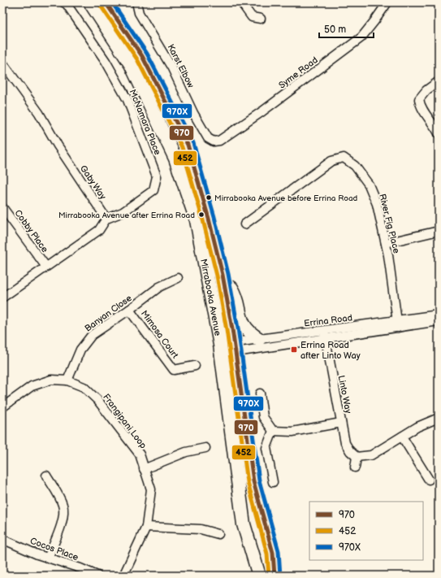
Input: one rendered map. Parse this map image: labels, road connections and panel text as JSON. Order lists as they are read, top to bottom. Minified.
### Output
{"streets":{"main road":["Mirrabooka Avenue"],"street":["Karst Elbow","Syme Road","McNamara Place","Gaby Way","River Fig Place","Cobby Place","Banyan Close","Errina Road","Mimosa Court","Linto Way","Frangipani Loop","Cocos Place"]},"crossings":[["Karst Elbow","Syme Road"],["McNamara Place","Gaby Way"],["River Fig Place","Errina Road"],["Mirrabooka Avenue","Errina Road"],["Banyan Close","Mimosa Court"],["Banyan Close","Frangipani Loop"],["Errina Road","Linto Way"]],"places":{"other":["Mirrabooka Avenue before Errina Road","Mirrabooka Avenue after Errina Road"],"transit":["Errina Road after Linto Way"]},"lines":["transit line 970","transit line 970X","transit line 452"],"legend":["970","452","970X"],"scale_bar":"50 m"}
